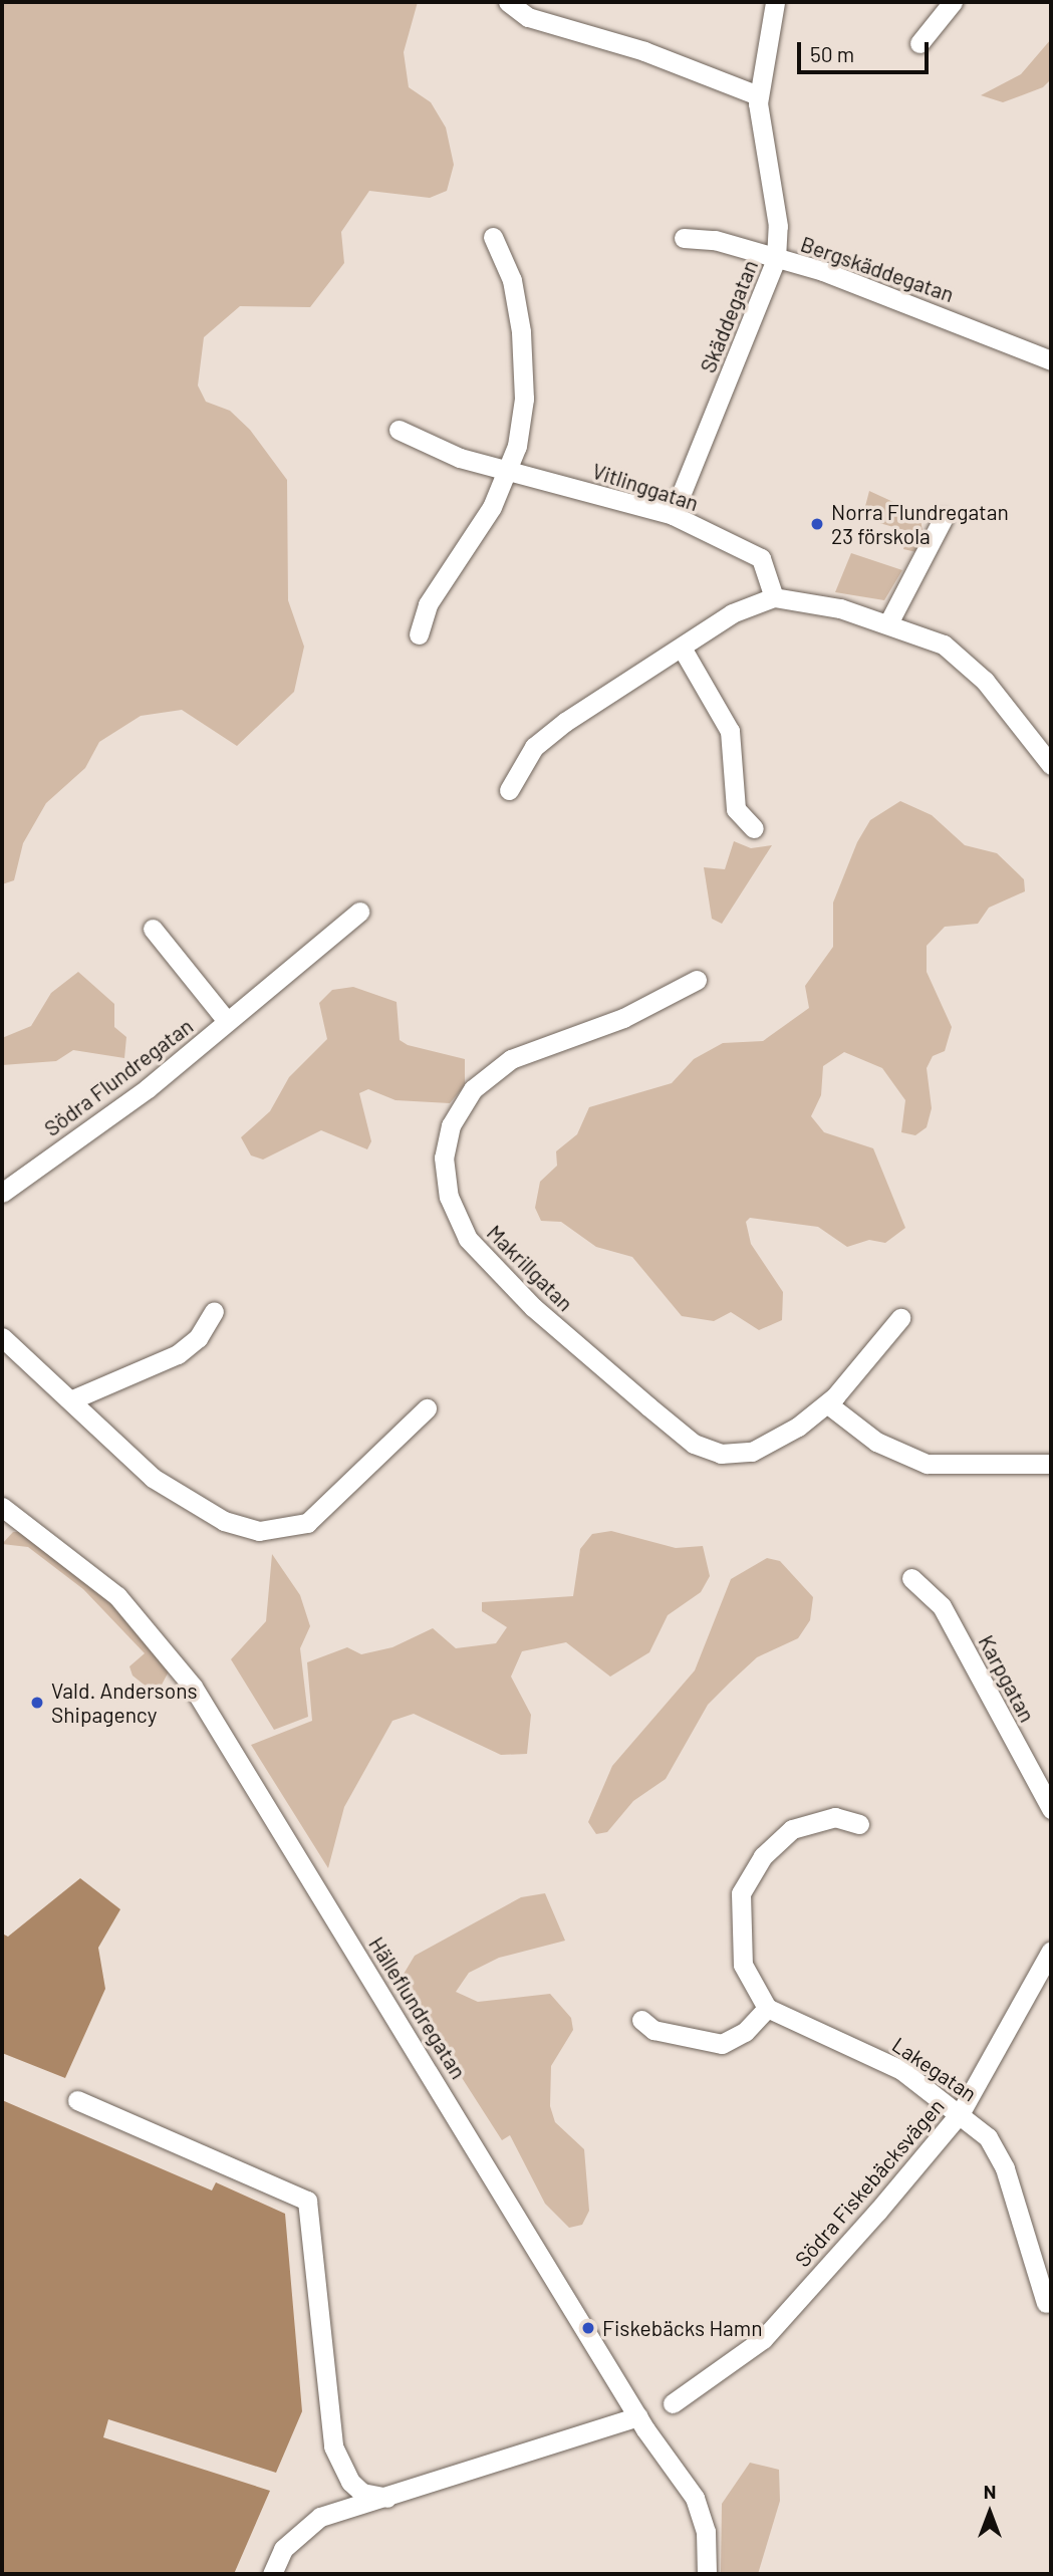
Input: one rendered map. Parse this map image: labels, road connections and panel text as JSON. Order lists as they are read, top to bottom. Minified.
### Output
{"streets":{"street":["Bergskäddegatan","Skäddegatan","Vitlinggatan","Södra Flundregatan","Makrillgatan","Karpgatan","Hälleflundregatan","Lakegatan","Södra Fiskebäcksvägen"]},"crossings":[["Bergskäddegatan","Skäddegatan"],["Skäddegatan","Vitlinggatan"],["Lakegatan","Södra Fiskebäcksvägen"]],"places":["Norra Flundregatan 23 förskola","Vald. Andersons Shipagency","Fiskebäcks Hamn"],"scale_bar":"50 m","north":"top"}
